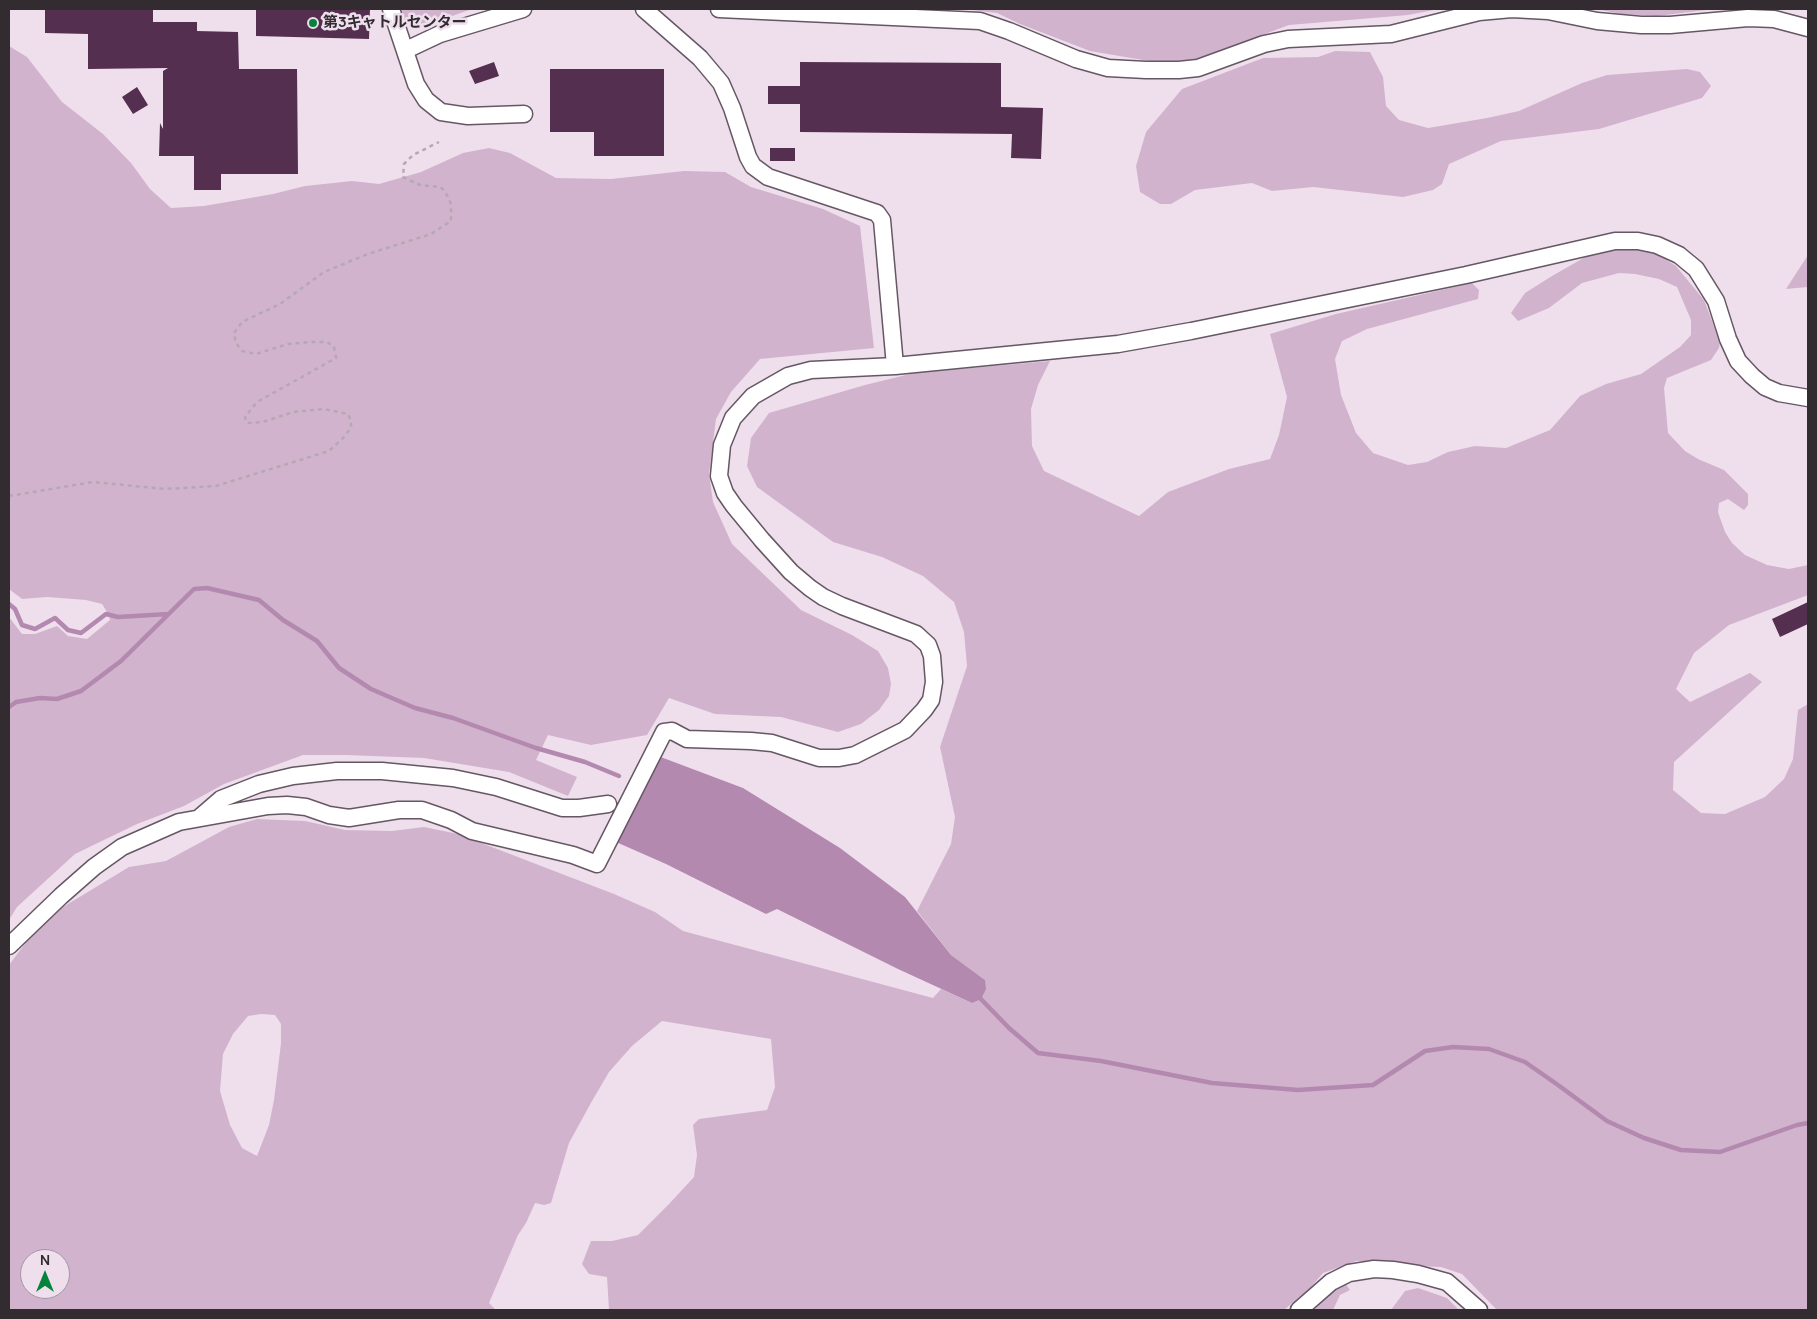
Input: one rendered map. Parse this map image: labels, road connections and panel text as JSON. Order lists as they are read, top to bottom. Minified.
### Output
{"places":["第3キャトルセンター"],"north":"top"}
